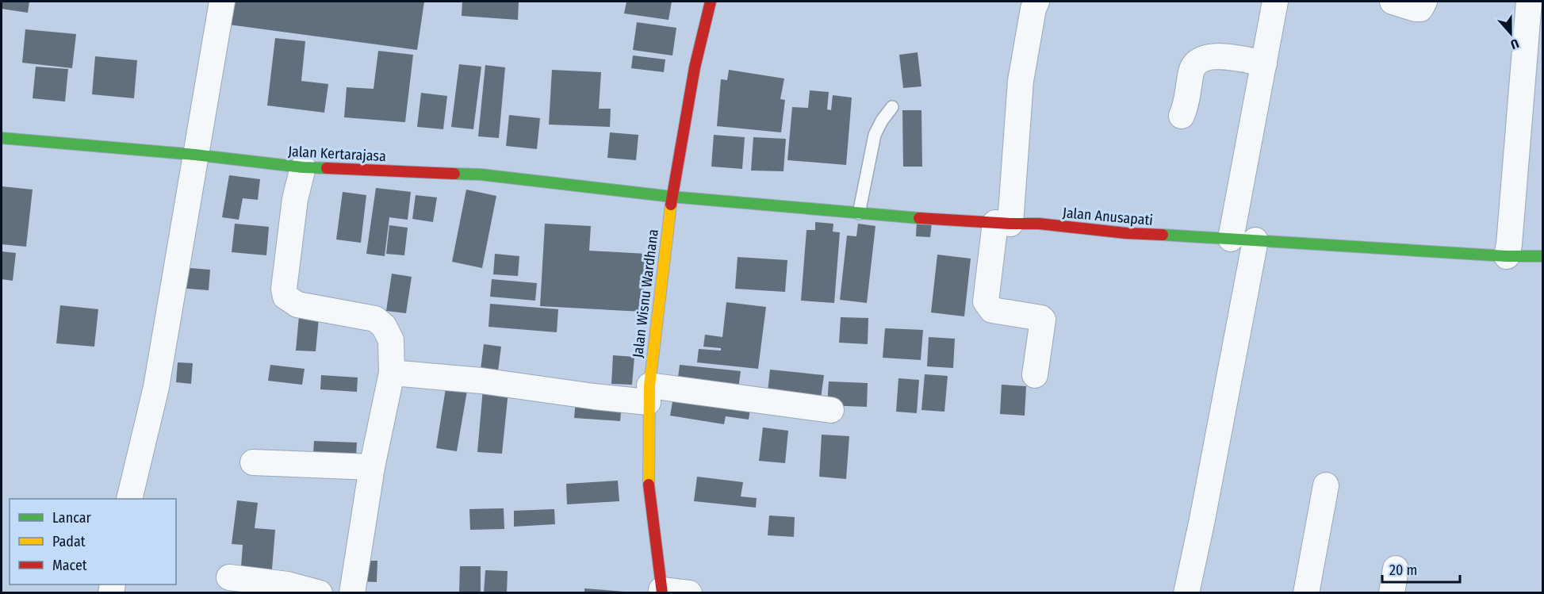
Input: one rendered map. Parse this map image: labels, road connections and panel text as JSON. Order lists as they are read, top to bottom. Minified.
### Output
{"streets":{"street":["Jalan Kertarajasa","Jalan Anusapati","Jalan Wisnu Wardhana"]},"crossings":[["Jalan Kertarajasa","Jalan Anusapati"],["Jalan Kertarajasa","Jalan Wisnu Wardhana"],["Jalan Anusapati","Jalan Wisnu Wardhana"]],"legend":["Lancar","Padat","Macet"],"scale_bar":"20 m","north":"bottom"}
